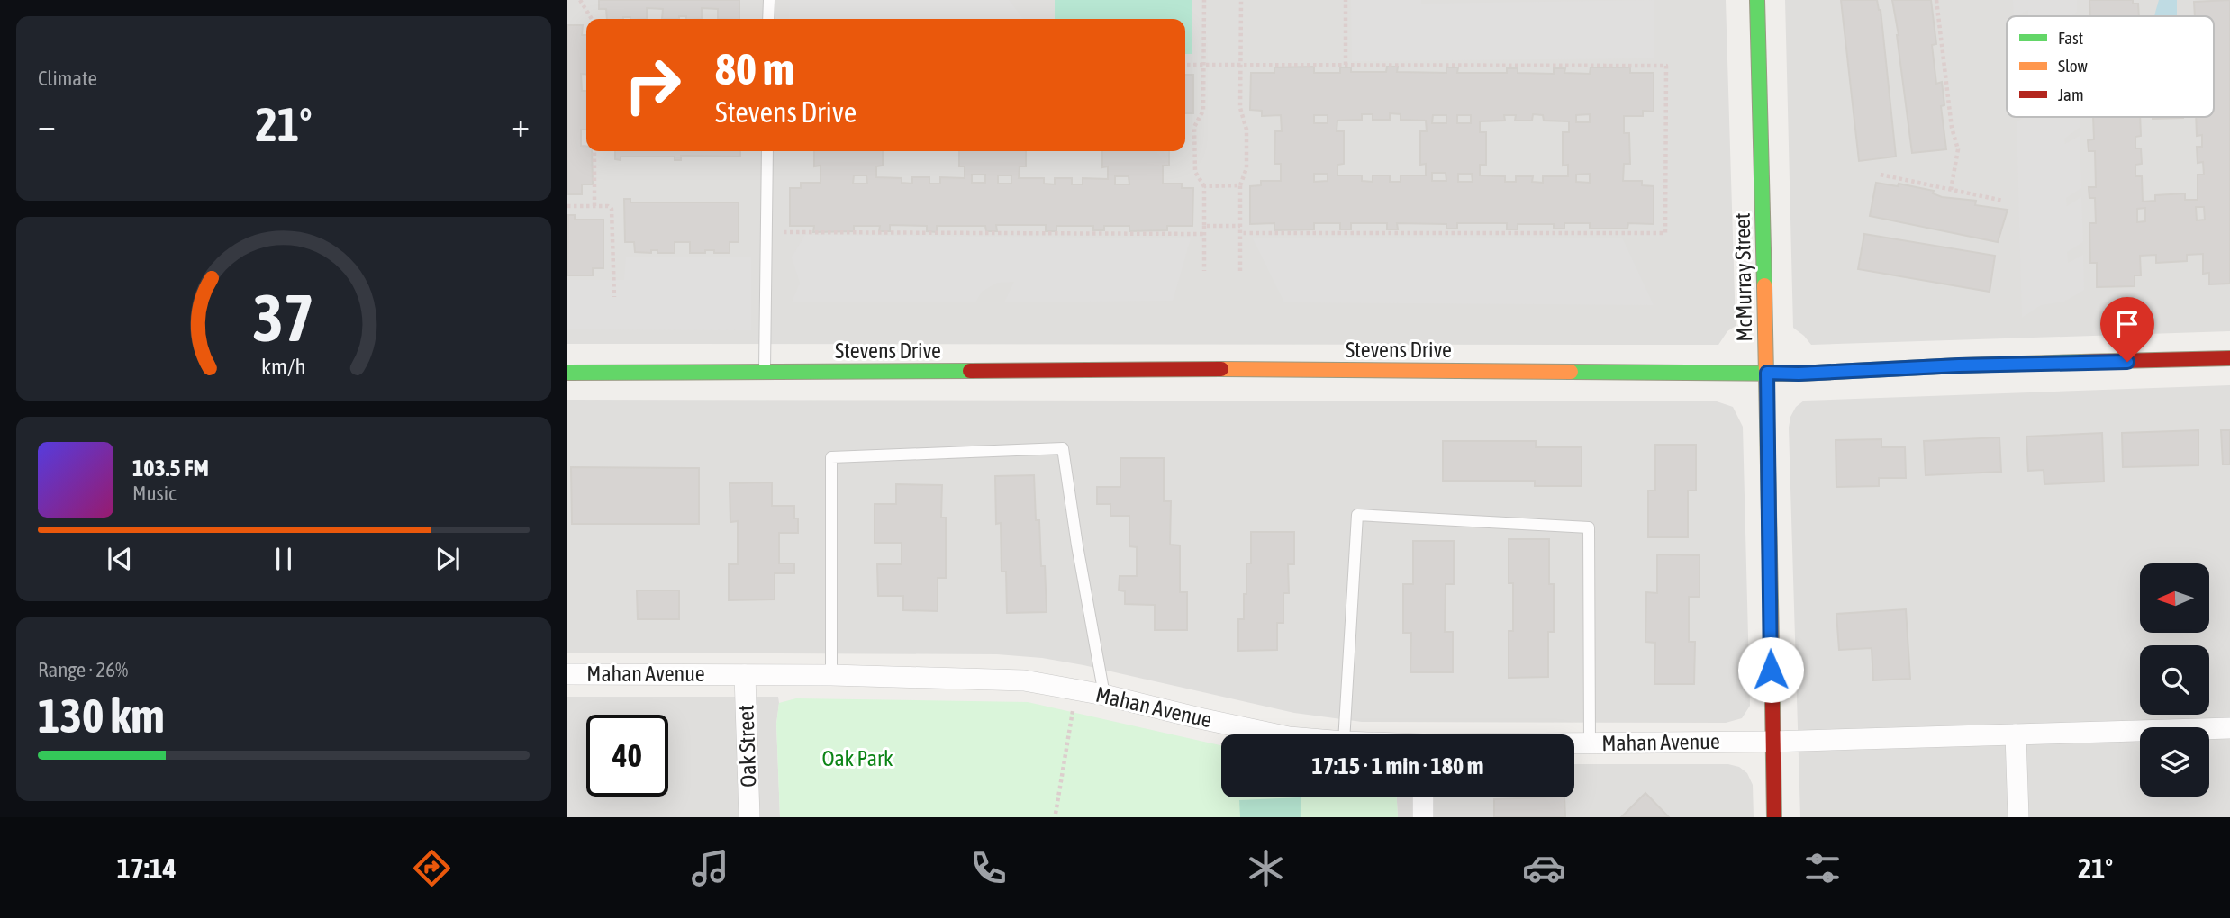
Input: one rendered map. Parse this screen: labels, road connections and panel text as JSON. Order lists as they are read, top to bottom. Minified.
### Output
{"streets":{"street":["McMurray Street","Stevens Drive","Mahan Avenue","Oak Street"]},"crossings":[["McMurray Street","Stevens Drive"],["McMurray Street","Mahan Avenue"],["Mahan Avenue","Oak Street"]],"parks":["Oak Park"],"legend":["Fast","Slow","Jam"],"north":"left","page":{"tile":["Climate",["Range · 26%","130 km"]],"turn":["80 m","Stevens Drive"],"heat":["−","21°","+"],"song":["103.5 FM","Music"],"limit":"40","trip":"17:15 · 1 min · 180 m","tabs":["17:14","21°"],"gauge":["37","km/h"]}}
